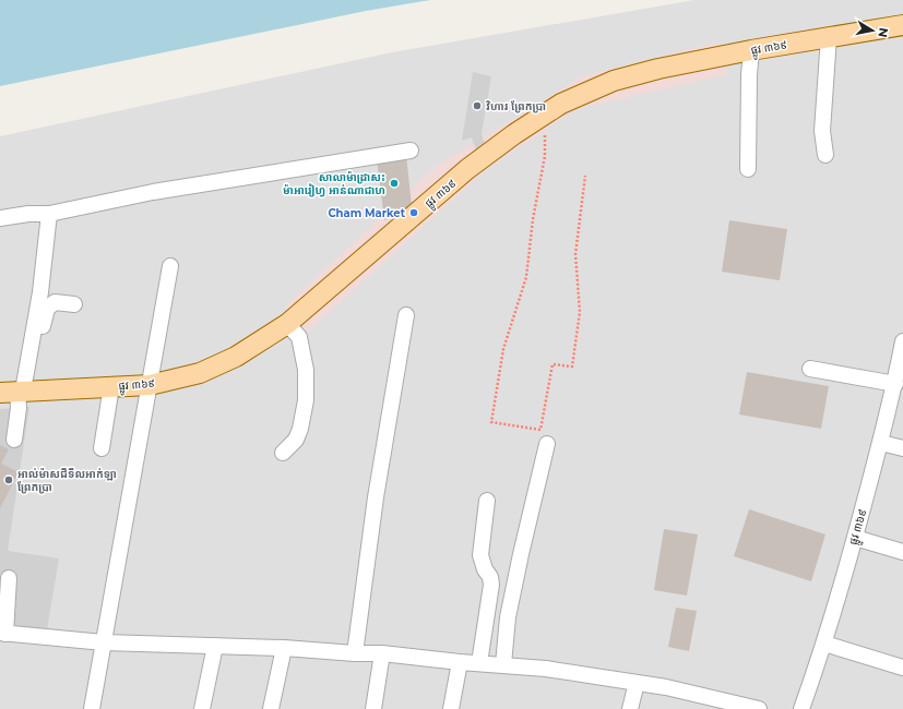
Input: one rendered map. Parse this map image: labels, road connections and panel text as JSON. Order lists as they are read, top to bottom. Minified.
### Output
{"streets":{"main road":["ផ្លូវ ៣៦៩"]},"places":["វិហារ ព្រែកប្រា","សាលាម៉ាដ្រាសះ ម៉ាអារៀហ្វ អាន់ណាជាហ","Cham Market","អាល់ម៉ាសជីទីលអាក់ឡា ព្រែកប្រា"],"north":"right"}
